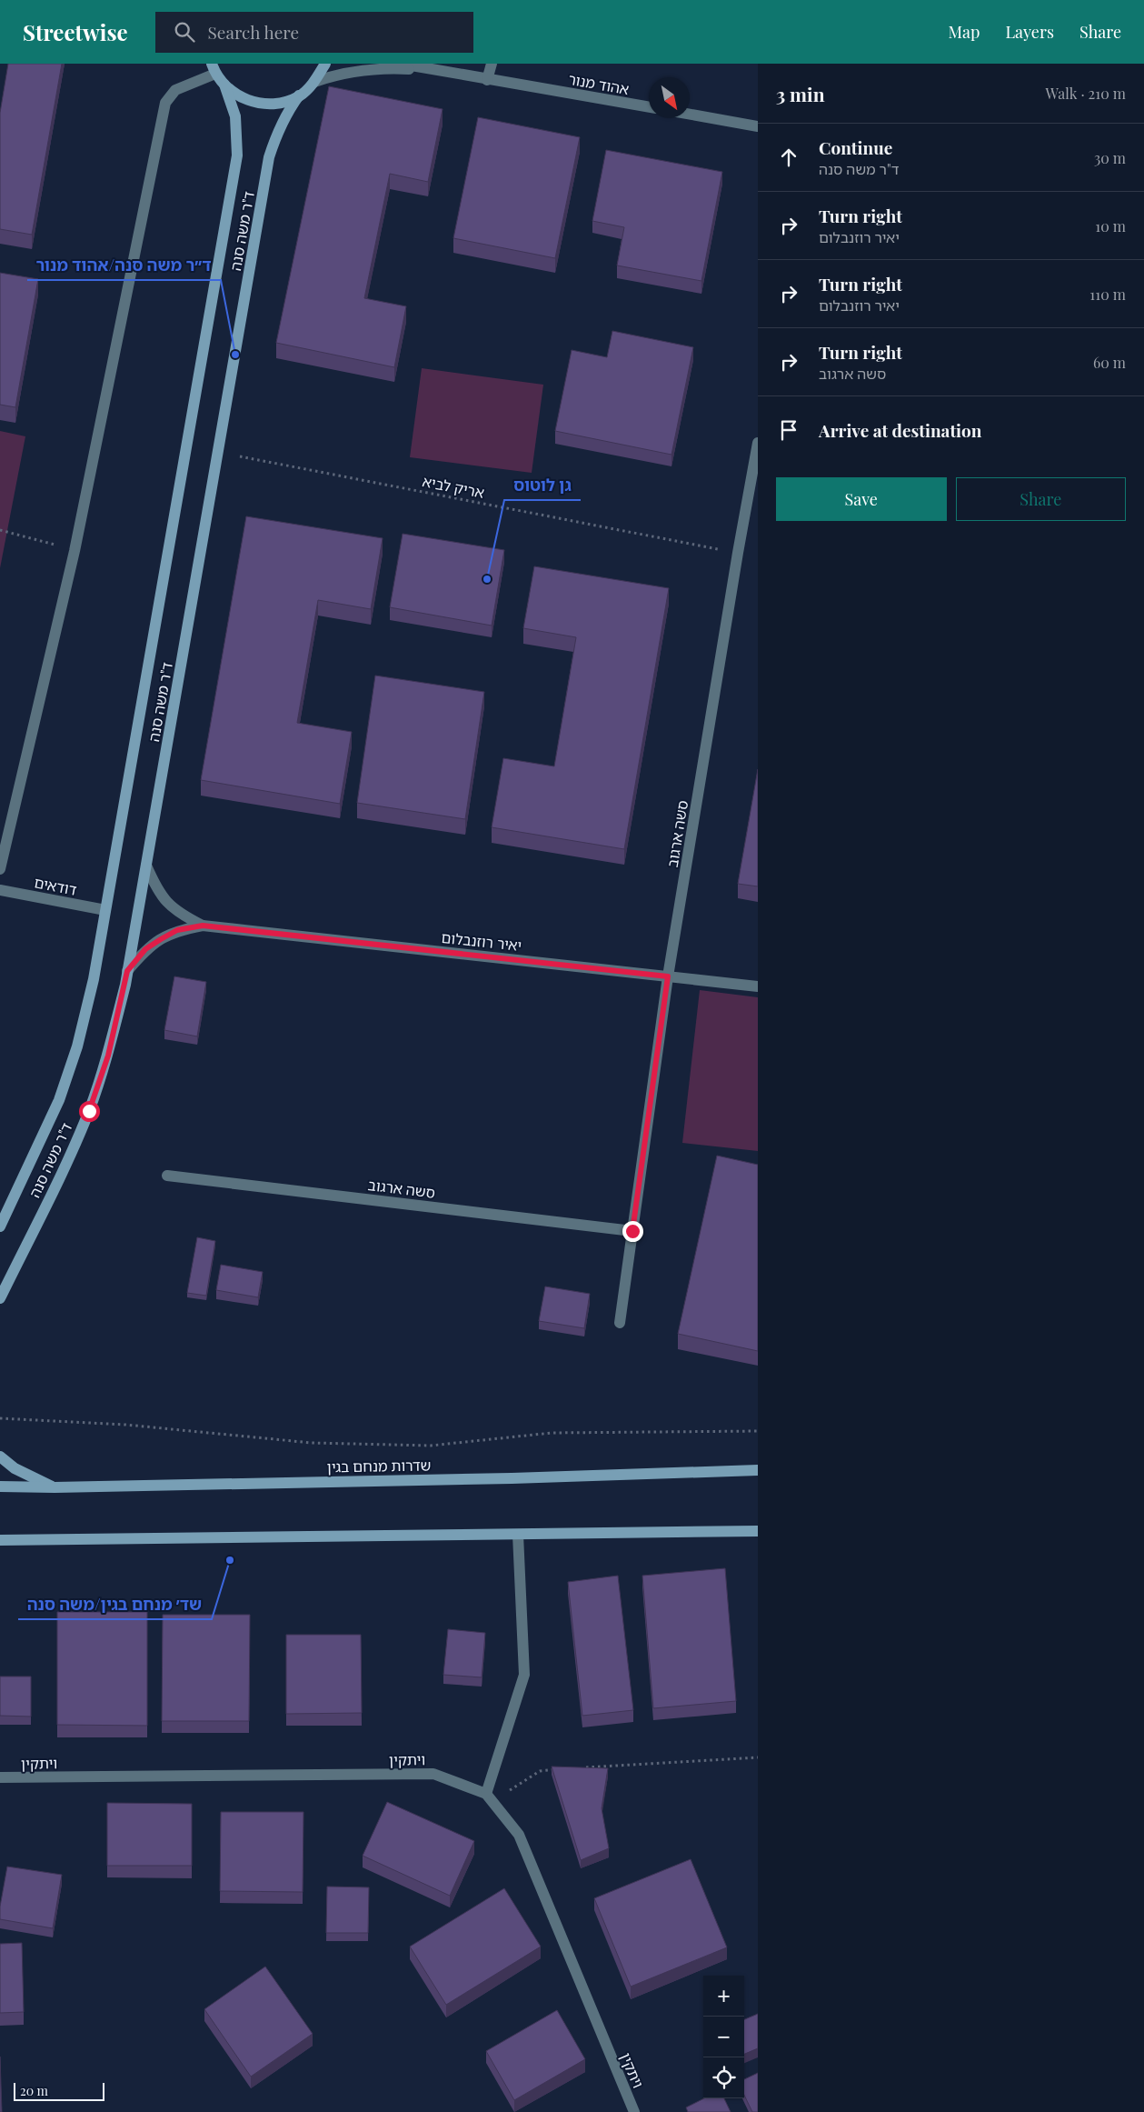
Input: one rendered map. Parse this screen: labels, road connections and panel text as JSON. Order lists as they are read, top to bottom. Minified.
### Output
{"streets":{"street":["אהוד מנור","ד\"ר משה סנה","סשה ארגוב","דודאים","יאיר רוזנבלום","שדרות מנחם בגין","ויתקין"],"path":["אריק לביא"]},"crossings":[["ד\"ר משה סנה","אריק לביא"],["ד\"ר משה סנה","דודאים"],["ד\"ר משה סנה","יאיר רוזנבלום"],["אריק לביא","סשה ארגוב"],["סשה ארגוב","יאיר רוזנבלום"]],"places":["ד״ר משה סנה/אהוד מנור","גן לוטוס","שד׳ מנחם בגין/משה סנה"],"scale_bar":"20 m","north":"bottom right","page":{"header":"Streetwise","search":"Search here","nav":["Map","Layers","Share"],"heading":["3 min","Walk · 210 m"],"list":[["Continue","ד\"ר משה סנה","30 m"],["Turn right","יאיר רוזנבלום","10 m"],["Turn right","יאיר רוזנבלום","110 m"],["Turn right","סשה ארגוב","60 m"],"Arrive at destination"],"buttons":["Save","Share"],"map_buttons":["+","−"],"scale":"20 m"}}
